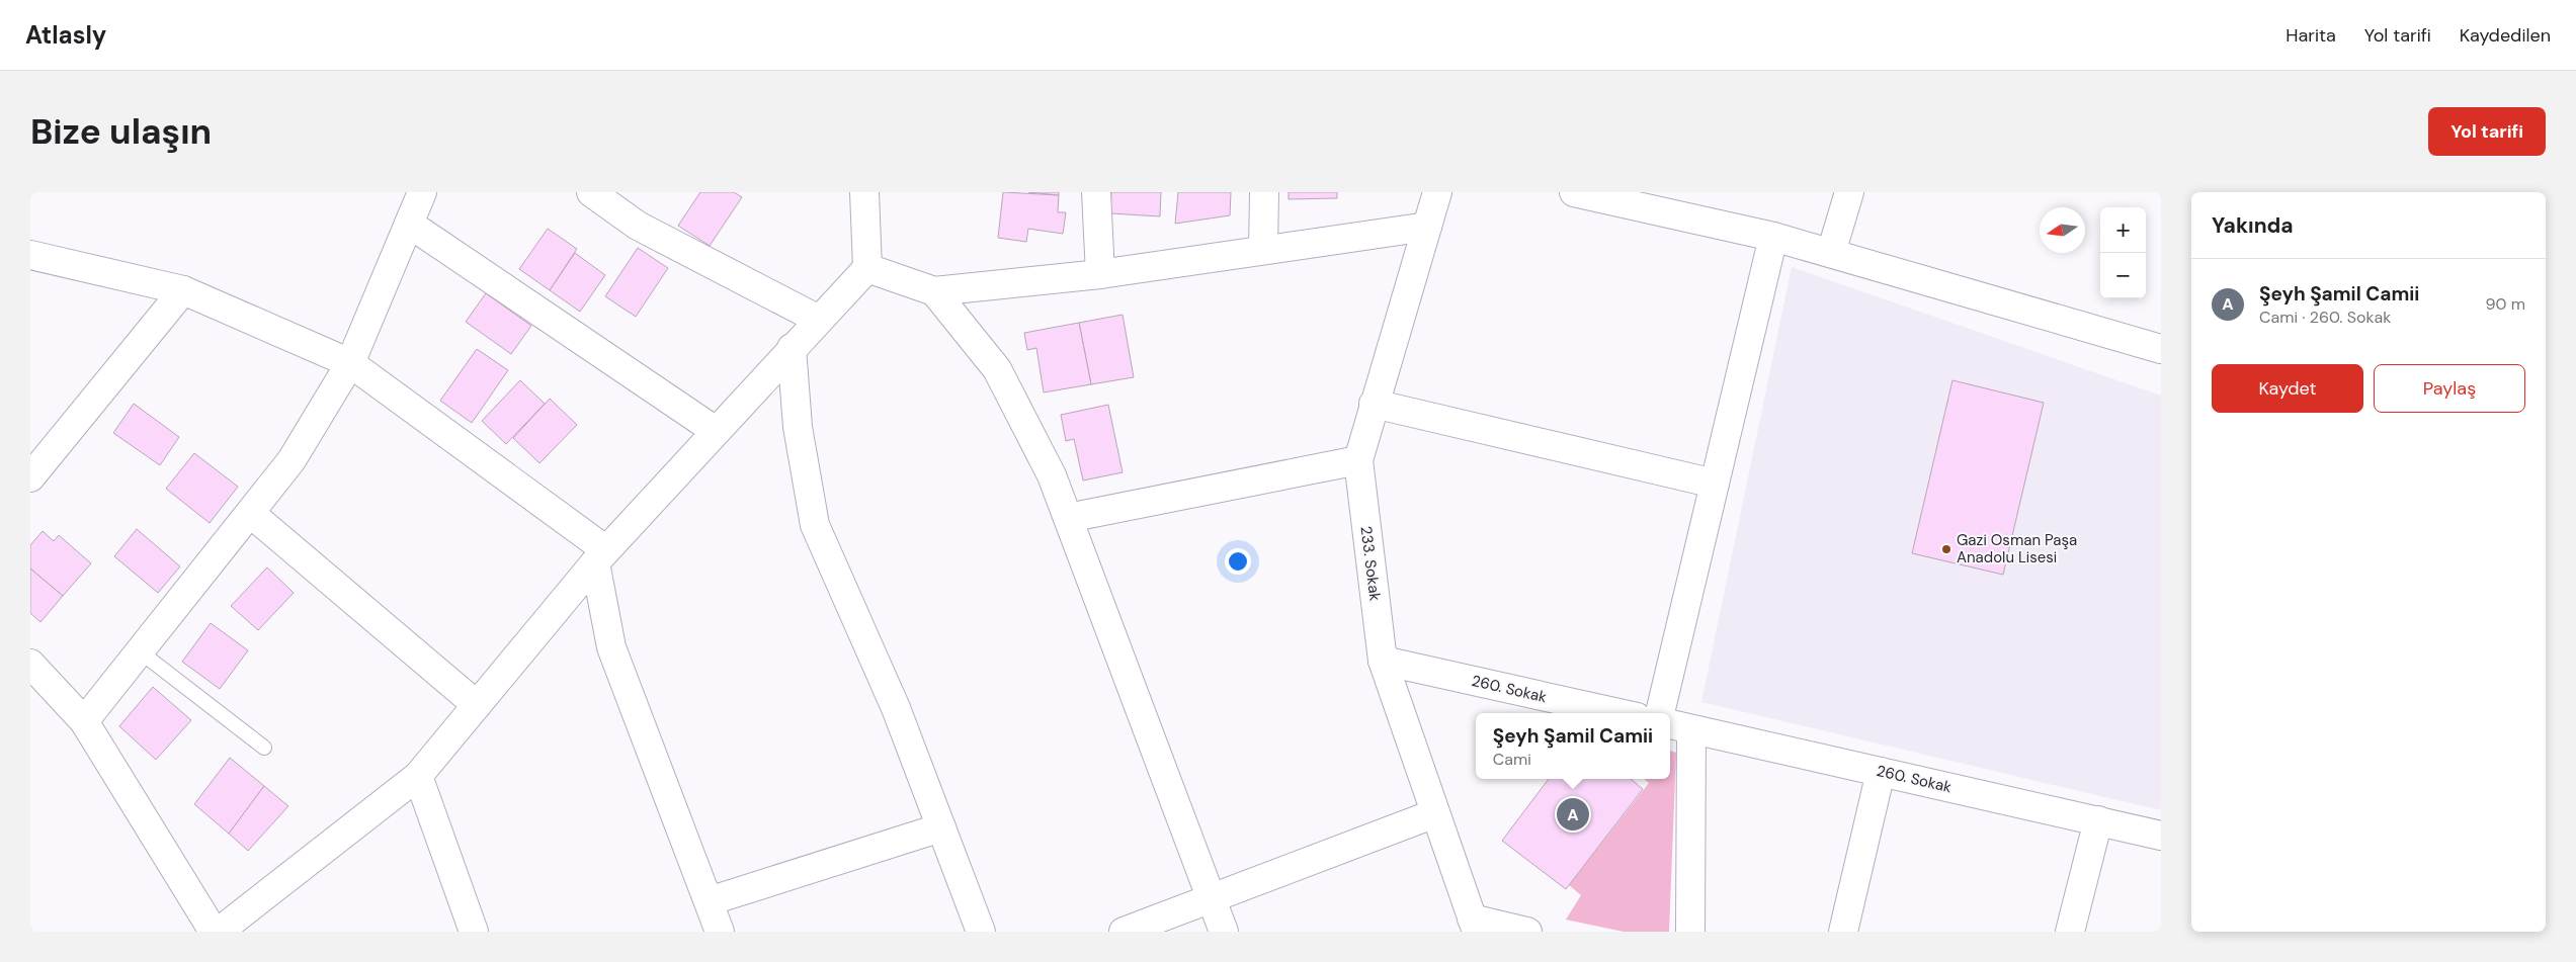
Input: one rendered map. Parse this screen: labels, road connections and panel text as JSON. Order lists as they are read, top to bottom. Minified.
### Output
{"streets":{"street":["233. Sokak","260. Sokak"]},"crossings":[["233. Sokak","260. Sokak"]],"places":["Gazi Osman Paşa Anadolu Lisesi"],"north":"left","page":{"header":"Atlasly","nav":["Harita","Yol tarifi","Kaydedilen"],"buttons":["Yol tarifi",["Kaydet","Paylaş"]],"title":"Bize ulaşın","heading":"Yakında","map_buttons":["+","−"],"list":[{"mark":"A","name":"Şeyh Şamil Camii","note":"Cami · 260. Sokak","value":"90 m"}],"popup":["Şeyh Şamil Camii","Cami"],"pins":"A"}}
